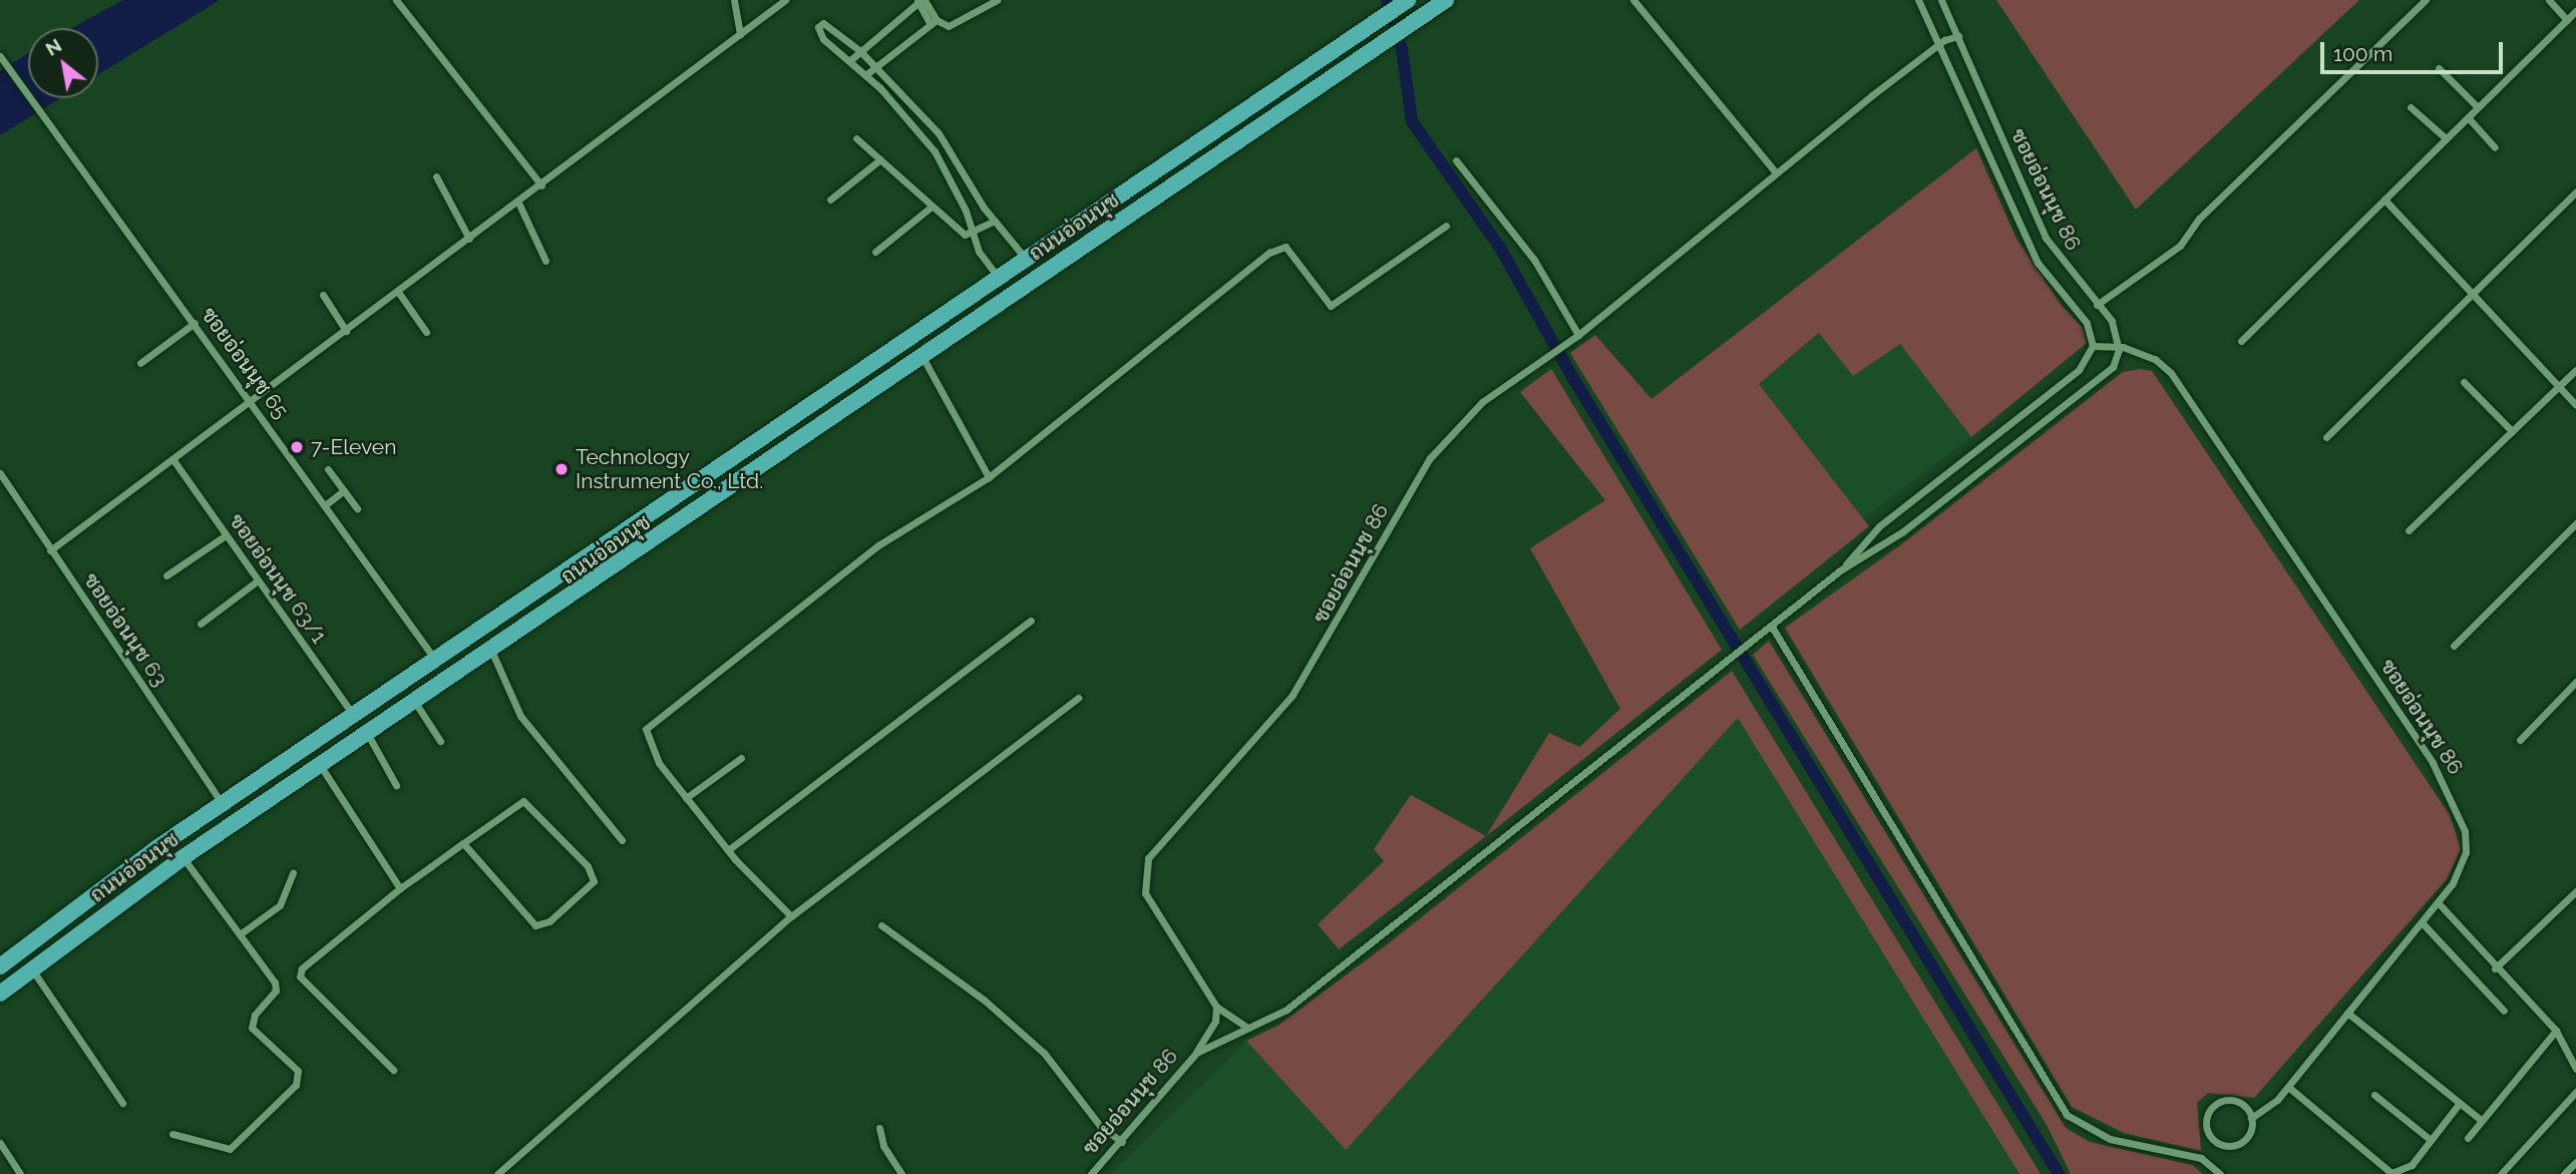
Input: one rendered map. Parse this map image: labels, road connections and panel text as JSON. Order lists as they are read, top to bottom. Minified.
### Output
{"streets":{"main road":["ถนนอ่อนนุช"],"street":["ซอยอ่อนนุช 86","ซอยอ่อนนุช 65","ซอยอ่อนนุช 63/1","ซอยอ่อนนุช 63"]},"crossings":[["ถนนอ่อนนุช","ซอยอ่อนนุช 65"],["ถนนอ่อนนุช","ซอยอ่อนนุช 63/1"],["ถนนอ่อนนุช","ซอยอ่อนนุช 63"]],"places":["7-Eleven","Technology Instrument Co., Ltd."],"scale_bar":"100 m","north":"top left"}
